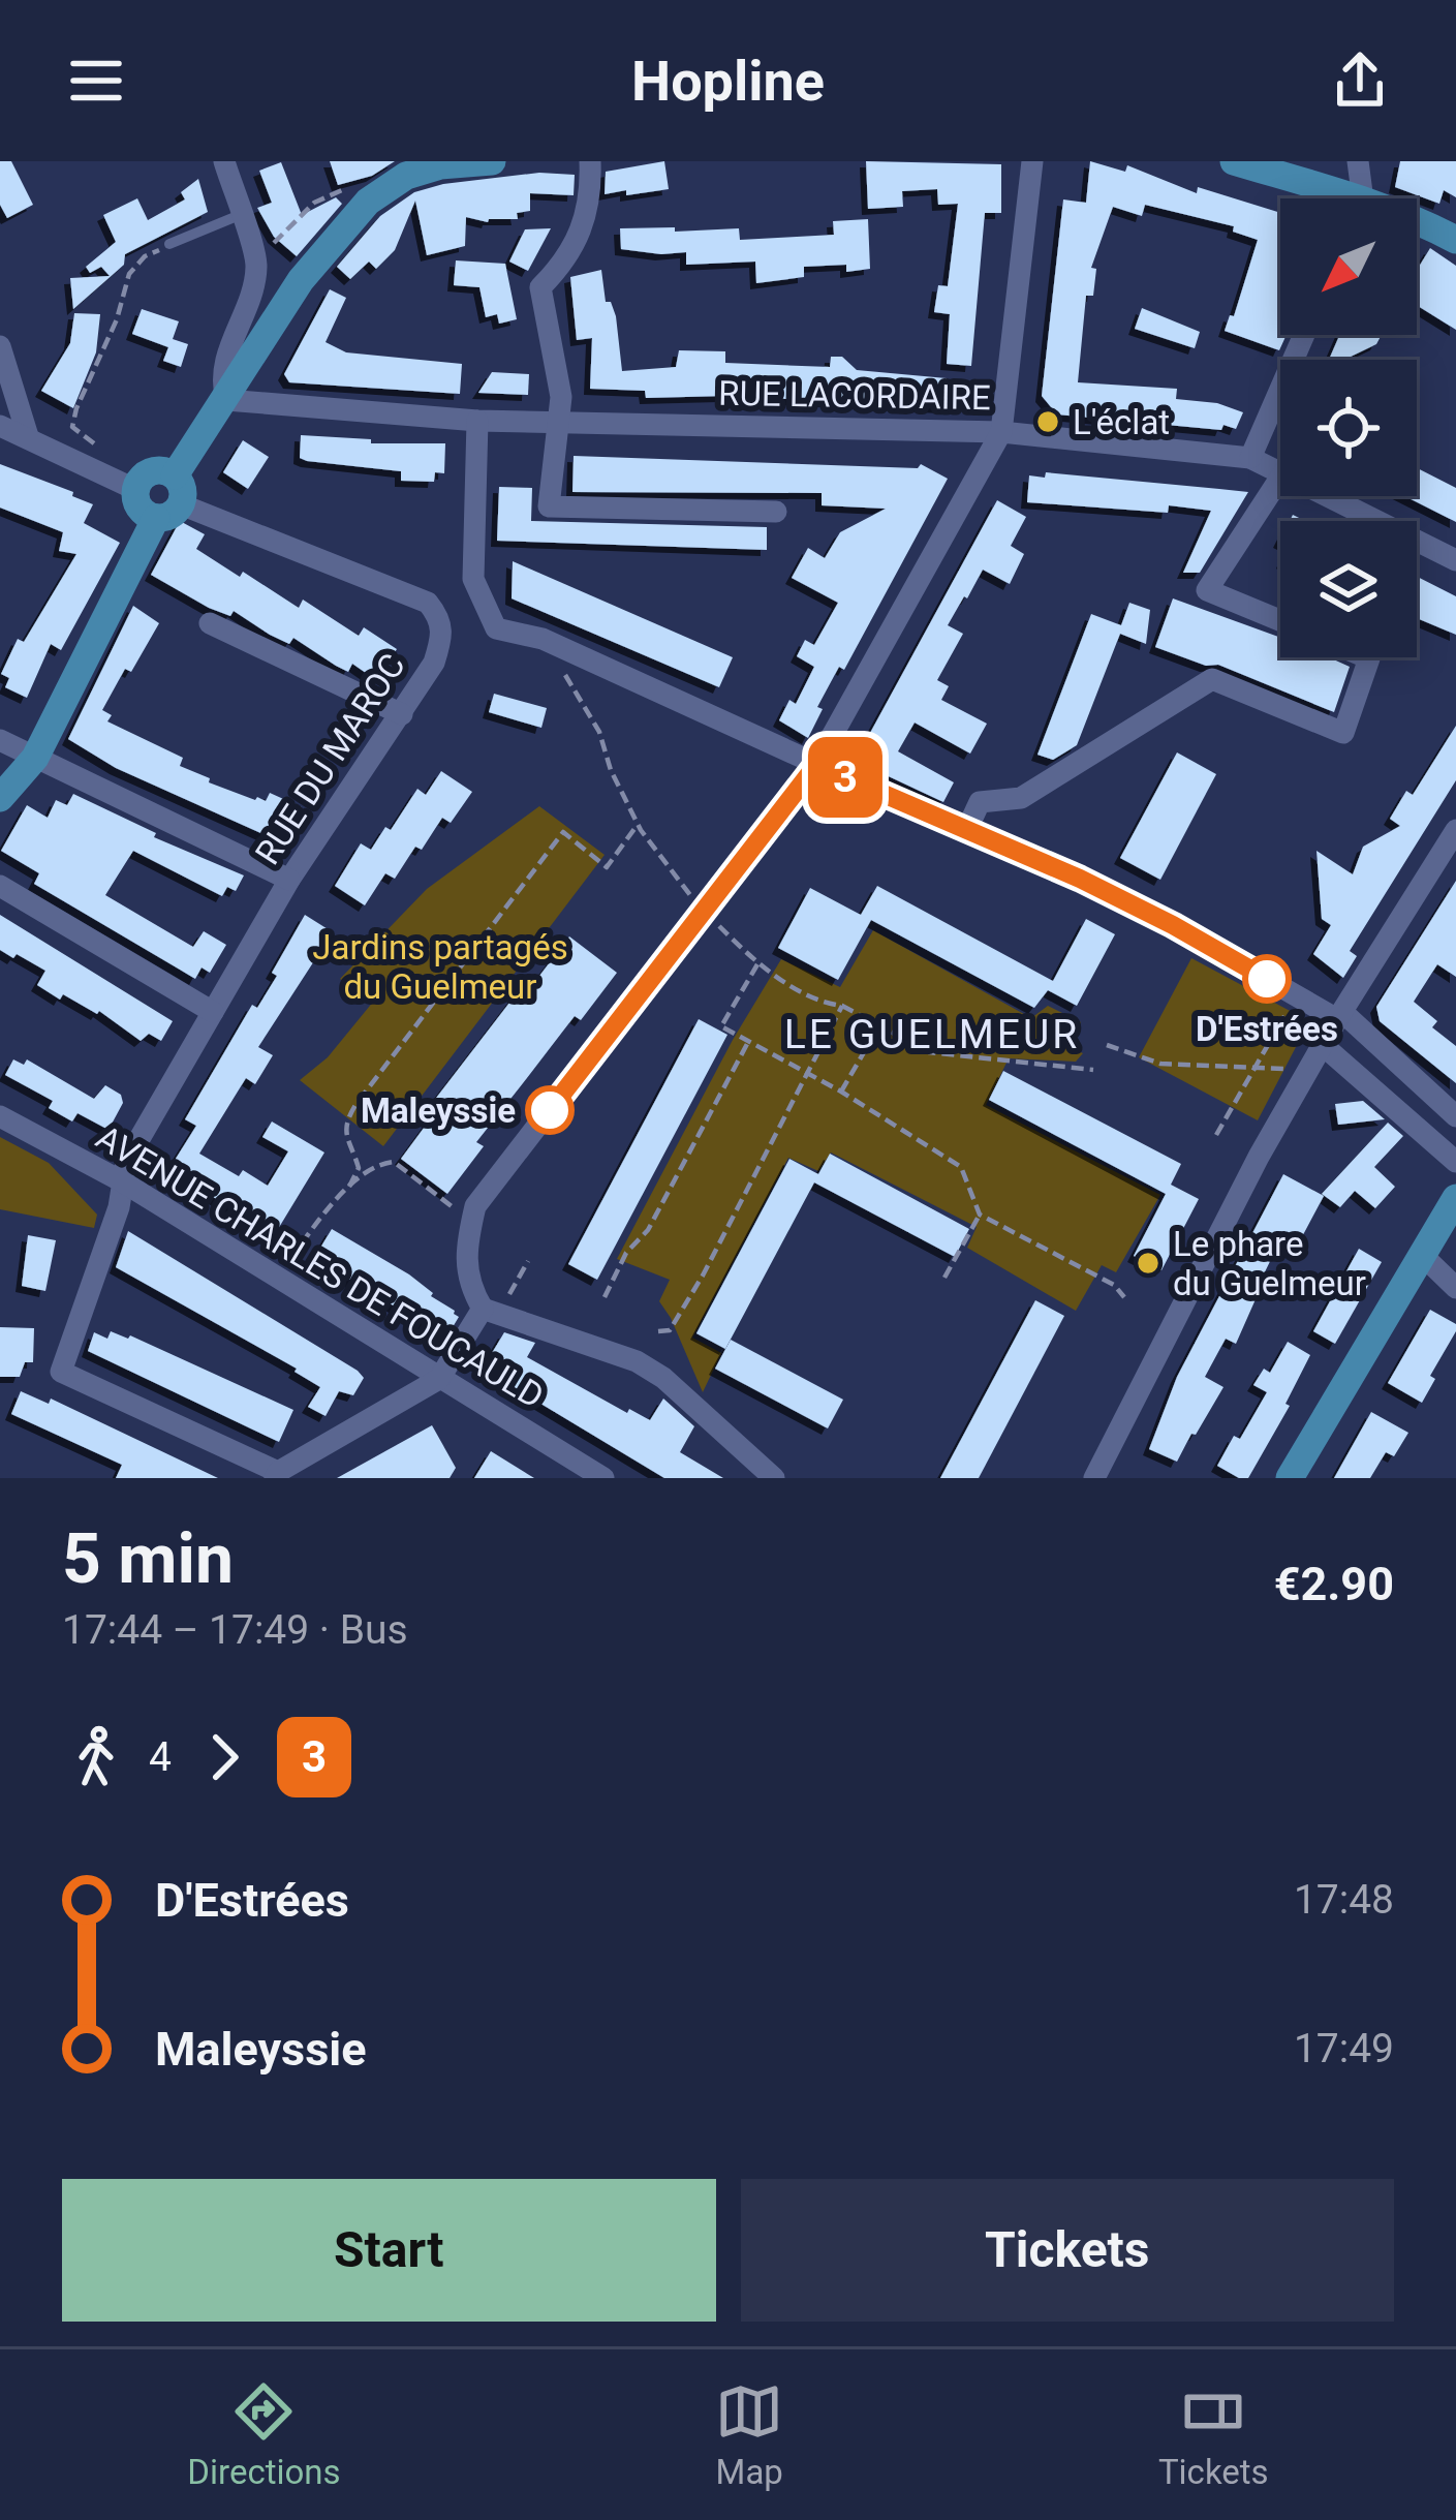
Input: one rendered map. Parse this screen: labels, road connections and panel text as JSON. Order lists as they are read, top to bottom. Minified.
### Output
{"streets":{"street":["RUE LACORDAIRE","RUE DU MAROC","AVENUE CHARLES DE FOUCAULD"]},"crossings":[["RUE DU MAROC","AVENUE CHARLES DE FOUCAULD"]],"districts":["LE GUELMEUR"],"parks":["Jardins partagés du Guelmeur"],"places":["L'éclat","D'Estrées","Maleyssie","Le phare du Guelmeur"],"lines":["bus line 3"],"north":"bottom left","page":{"header":"Hopline","on_map":"3","heading":["5 min","17:44 – 17:49 · Bus","€2.90"],"legs":["4","3"],"list":[{"name":"D'Estrées","value":"17:48"},{"name":"Maleyssie","value":"17:49"}],"buttons":["Start","Tickets"],"tabs":["Directions","Map","Tickets"]}}
